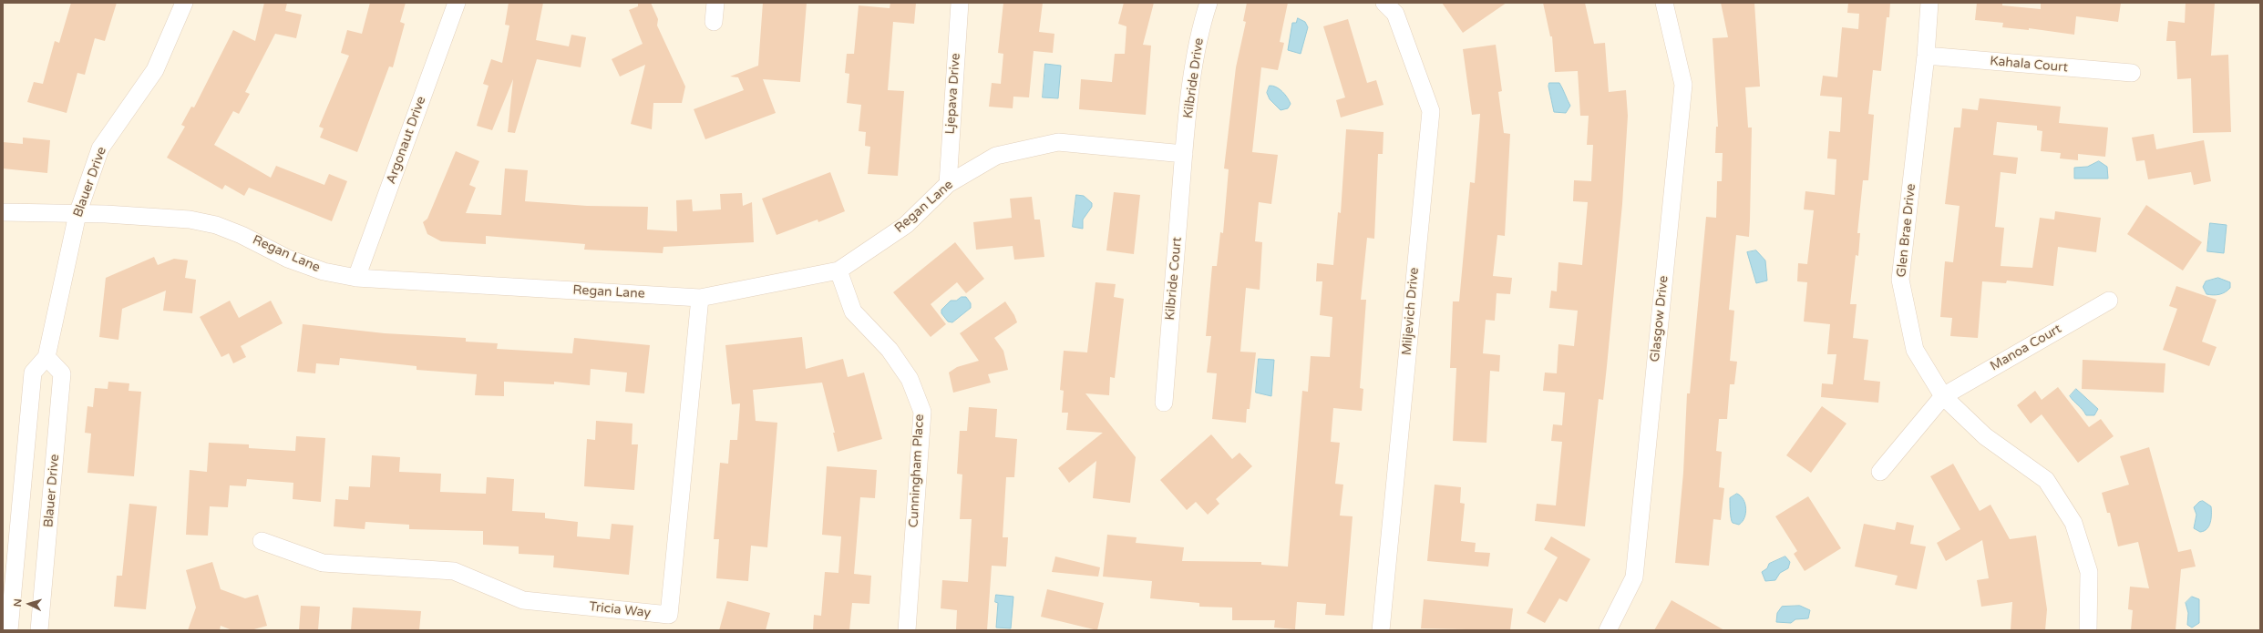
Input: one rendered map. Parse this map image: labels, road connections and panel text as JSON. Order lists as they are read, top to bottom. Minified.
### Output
{"streets":{"street":["Kahala Court","Kilbride Drive","Ljepava Drive","Argonaut Drive","Blauer Drive","Regan Lane","Glen Brae Drive","Kilbride Court","Miljevich Drive","Glasgow Drive","Manoa Court","Cunningham Place","Tricia Way"]},"crossings":[["Kahala Court","Glen Brae Drive"],["Kilbride Drive","Regan Lane"],["Kilbride Drive","Kilbride Court"],["Ljepava Drive","Regan Lane"],["Argonaut Drive","Regan Lane"],["Blauer Drive","Regan Lane"],["Regan Lane","Kilbride Court"],["Regan Lane","Cunningham Place"],["Regan Lane","Tricia Way"],["Glen Brae Drive","Manoa Court"]],"north":"left"}
